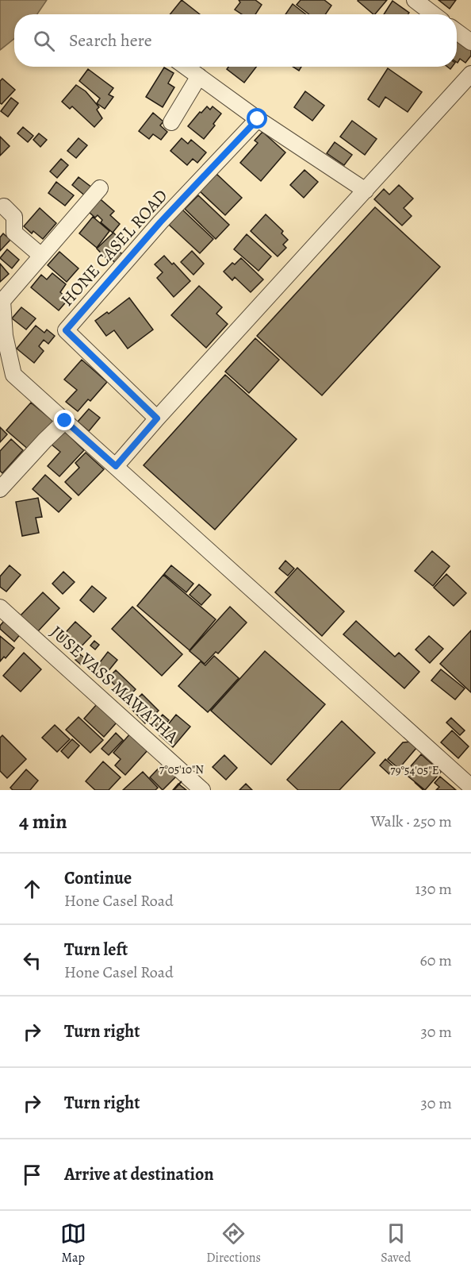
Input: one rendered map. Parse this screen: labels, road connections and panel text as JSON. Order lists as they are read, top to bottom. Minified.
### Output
{"streets":{"street":["HONE CASEL ROAD","JUSE VASS MAWATHA"]},"page":{"search":"Search here","heading":["4 min","Walk · 250 m"],"list":[["Continue","Hone Casel Road","130 m"],["Turn left","Hone Casel Road","60 m"],["Turn right","30 m"],["Turn right","30 m"],"Arrive at destination"],"nav":["Map","Directions","Saved"]},"coordinates":["7°05'10\"N","79°54'05\"E"]}
